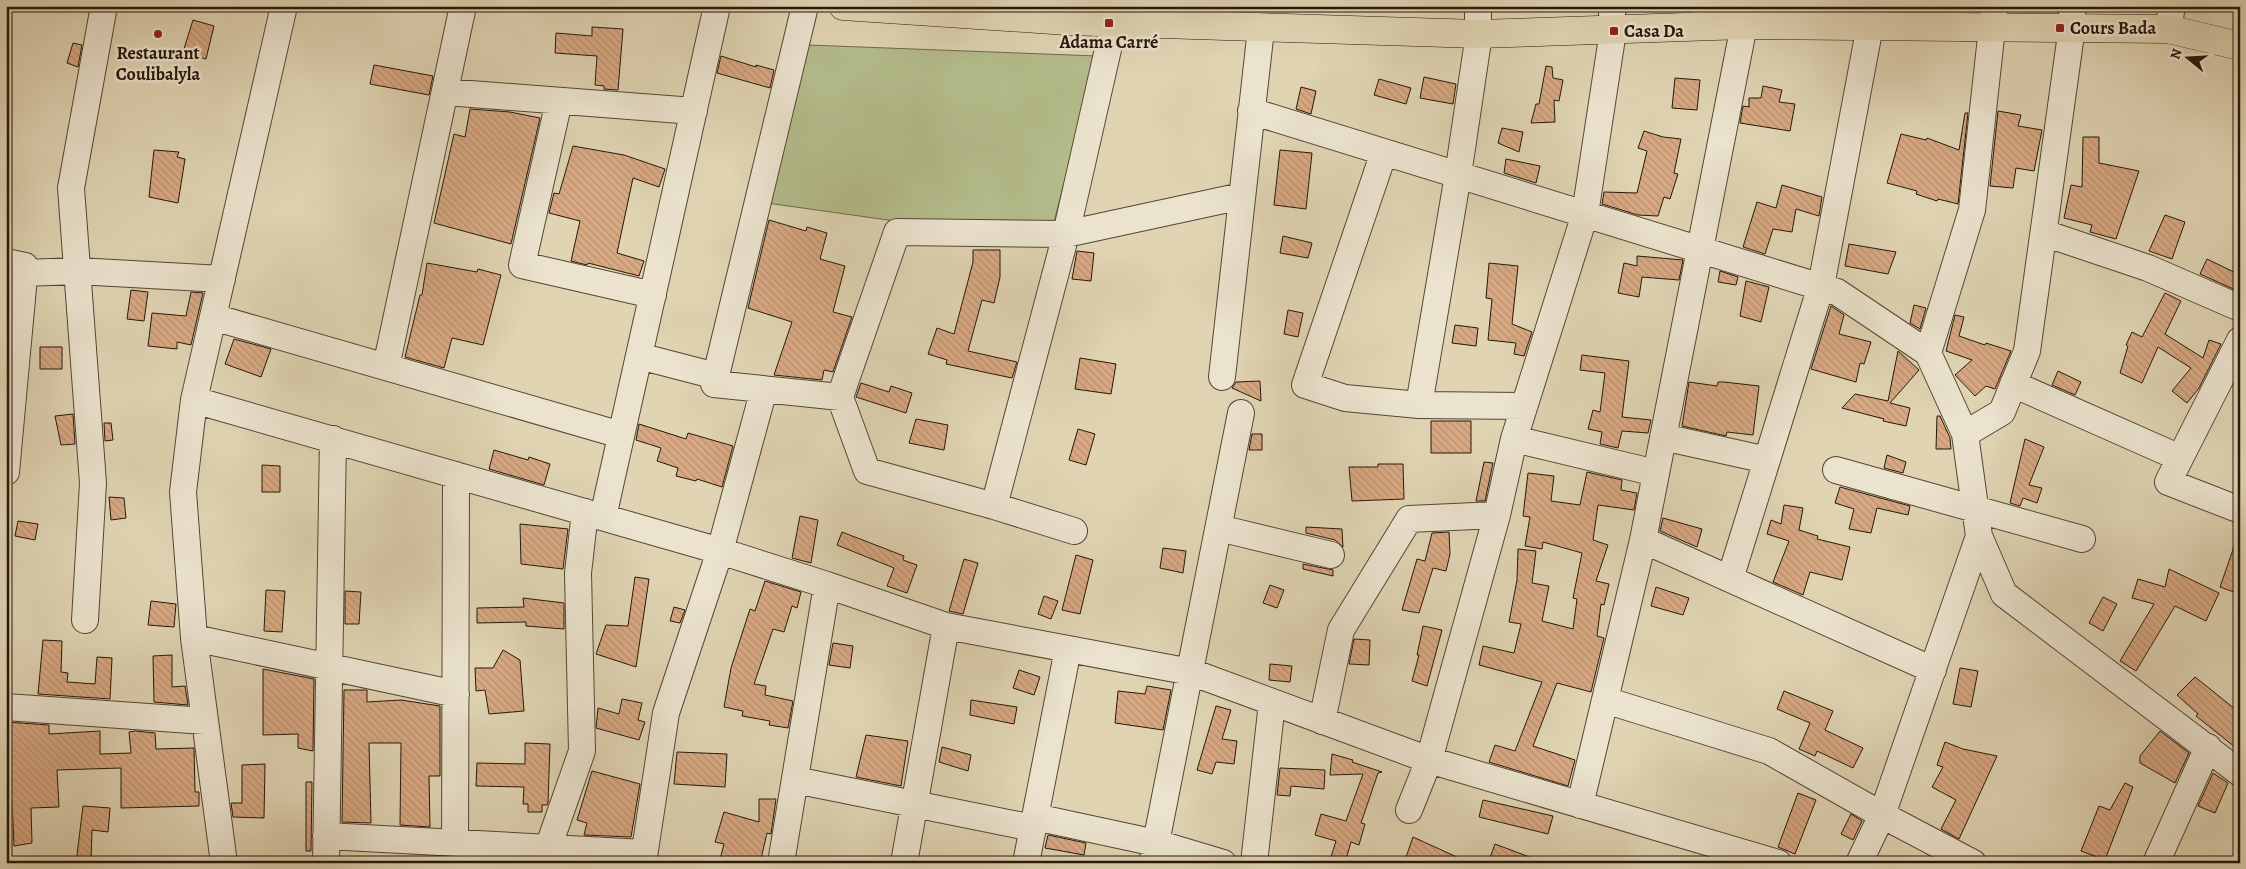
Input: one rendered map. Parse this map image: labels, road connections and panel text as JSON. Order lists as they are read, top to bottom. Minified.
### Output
{"places":{"transit":["Adama Carré","Cours Bada","Casa Da"],"other":["Restaurant Coulibalyla"]},"north":"left"}
